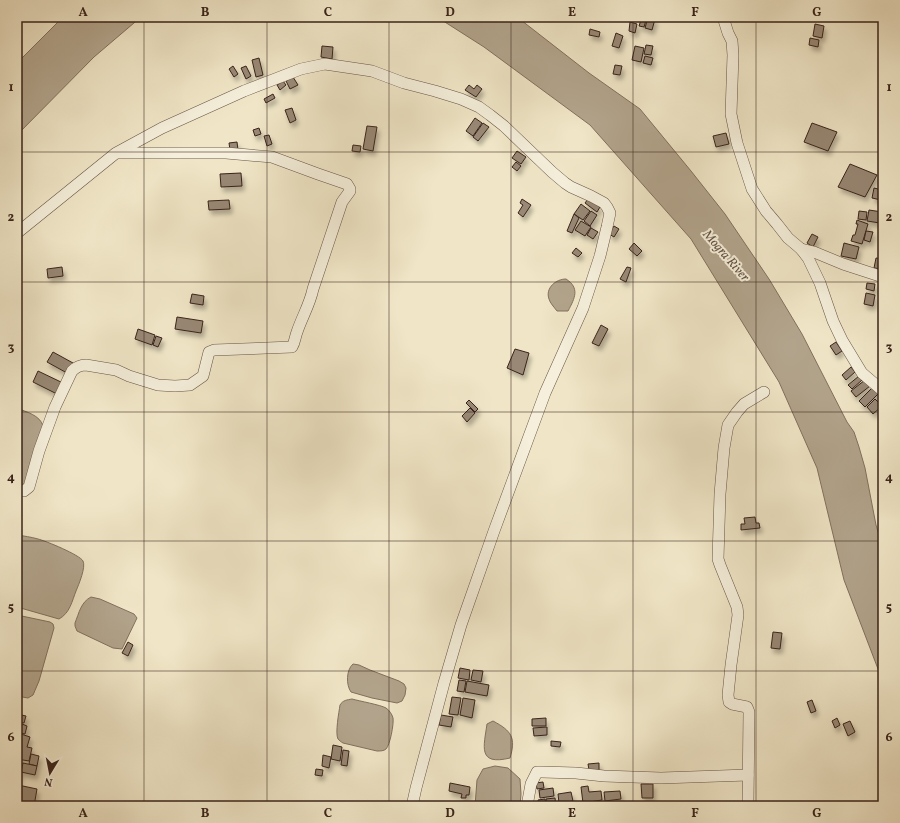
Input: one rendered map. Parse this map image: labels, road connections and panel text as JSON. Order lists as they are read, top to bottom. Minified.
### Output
{"water":["Mogra River"],"north":"bottom","grid":{"columns":["A","B","C","D","E","F","G"],"rows":["1","2","3","4","5","6"]}}
